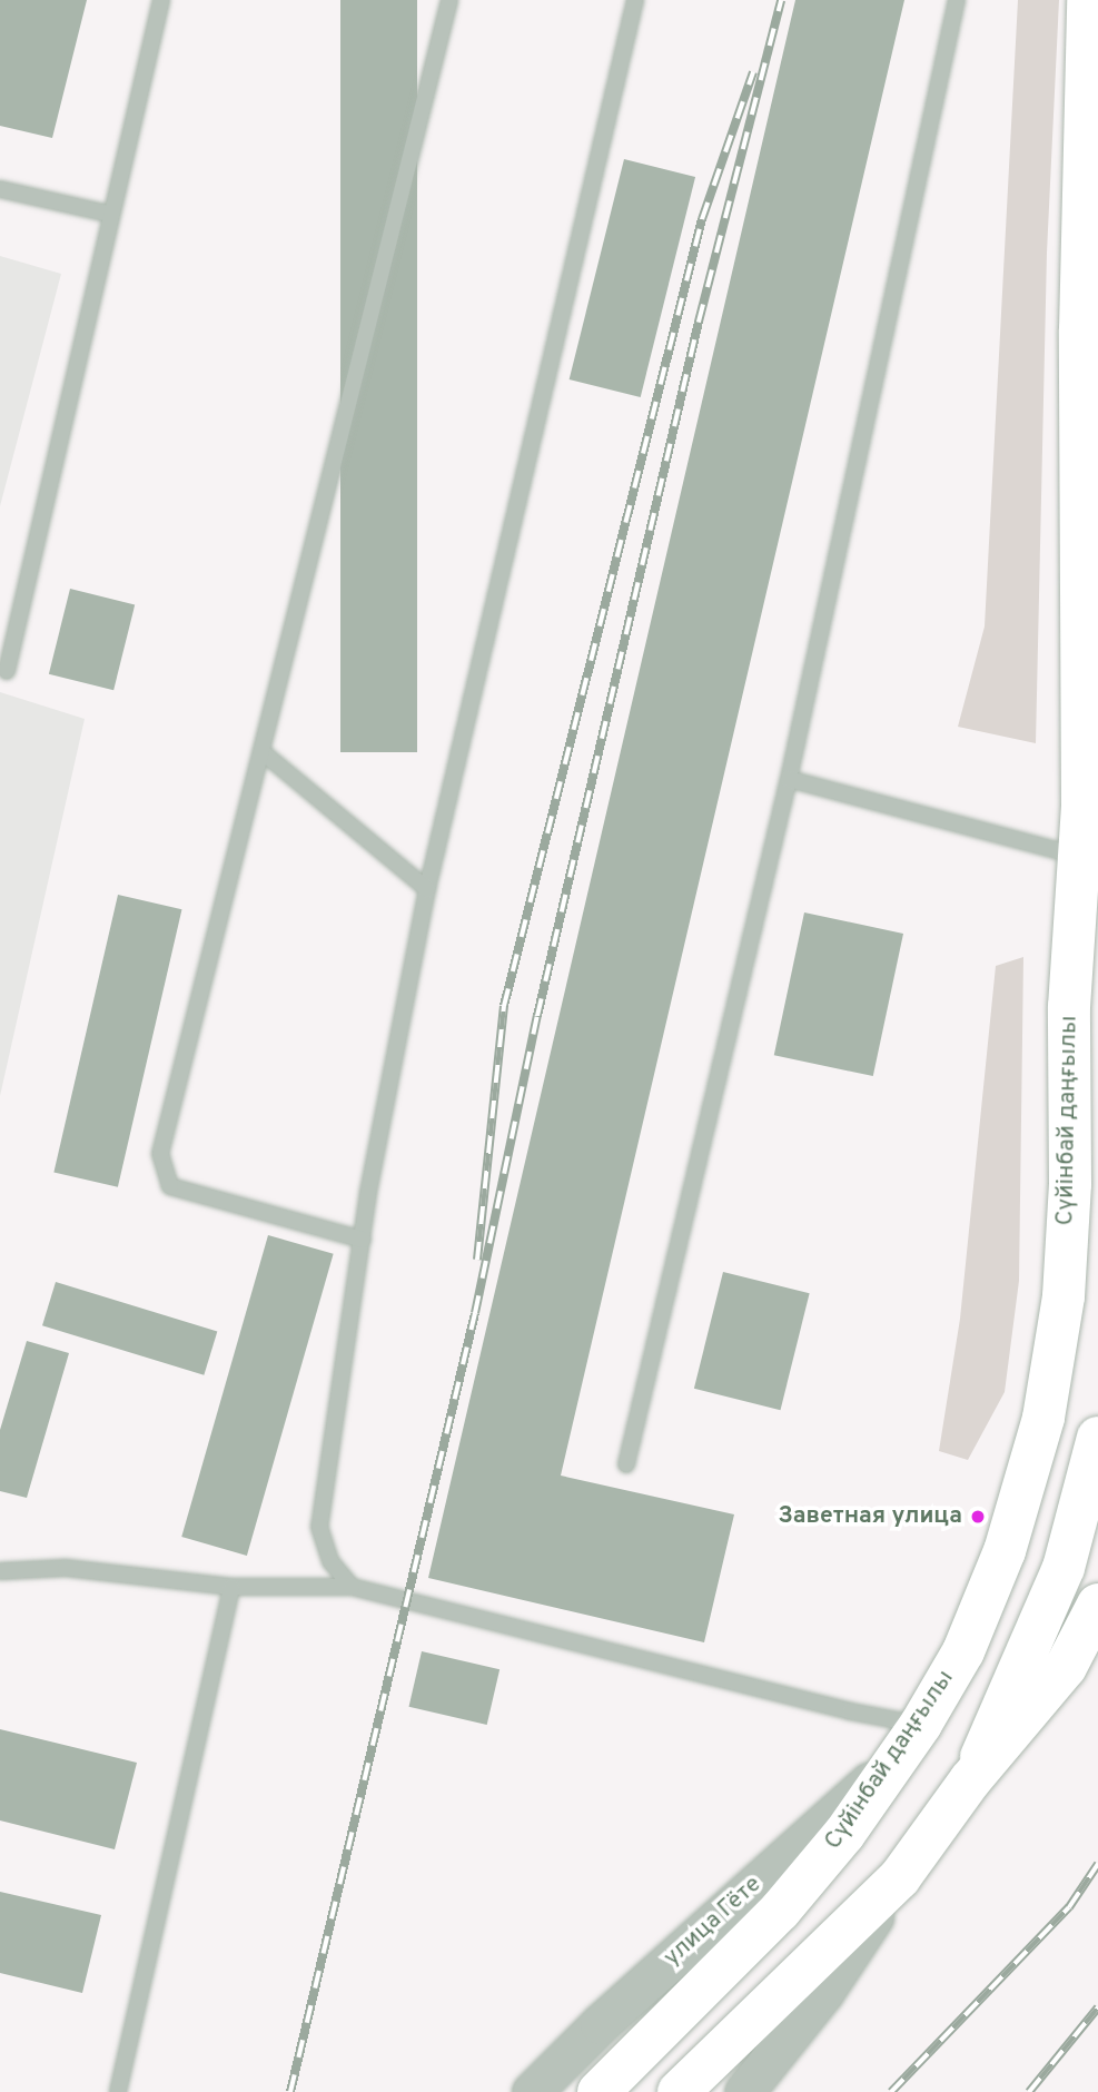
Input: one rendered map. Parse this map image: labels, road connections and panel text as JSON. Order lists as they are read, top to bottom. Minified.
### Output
{"streets":{"main road":["Сүйінбай даңғылы"],"street":["улица Гёте"]},"crossings":[["Сүйінбай даңғылы","улица Гёте"]],"places":["Заветная улица"]}
